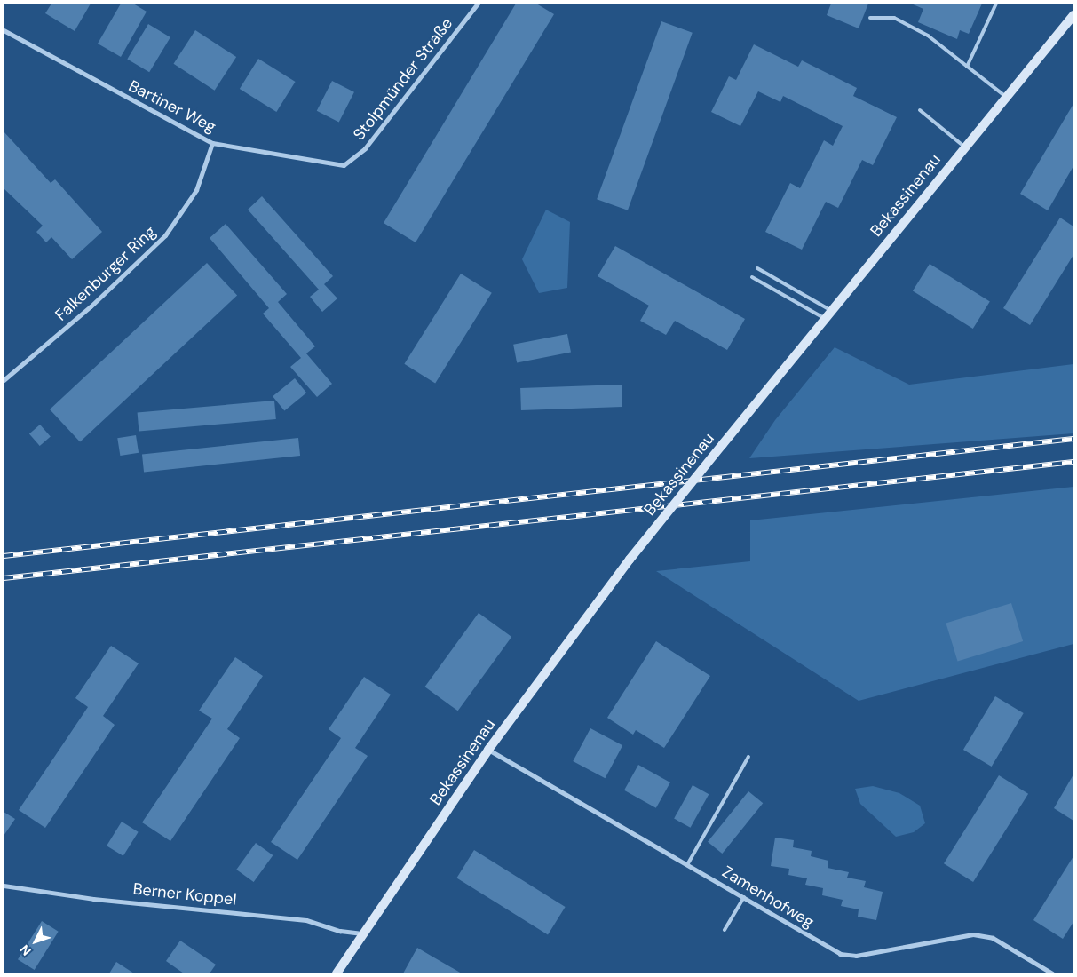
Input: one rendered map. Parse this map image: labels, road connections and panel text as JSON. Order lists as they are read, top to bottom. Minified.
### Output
{"streets":{"street":["Stolpmünder Straße","Bartiner Weg","Bekassinenau","Falkenburger Ring","Berner Koppel","Zamenhofweg"]},"crossings":[["Stolpmünder Straße","Bartiner Weg"],["Bartiner Weg","Falkenburger Ring"],["Bekassinenau","Berner Koppel"],["Bekassinenau","Zamenhofweg"]],"north":"bottom left"}
